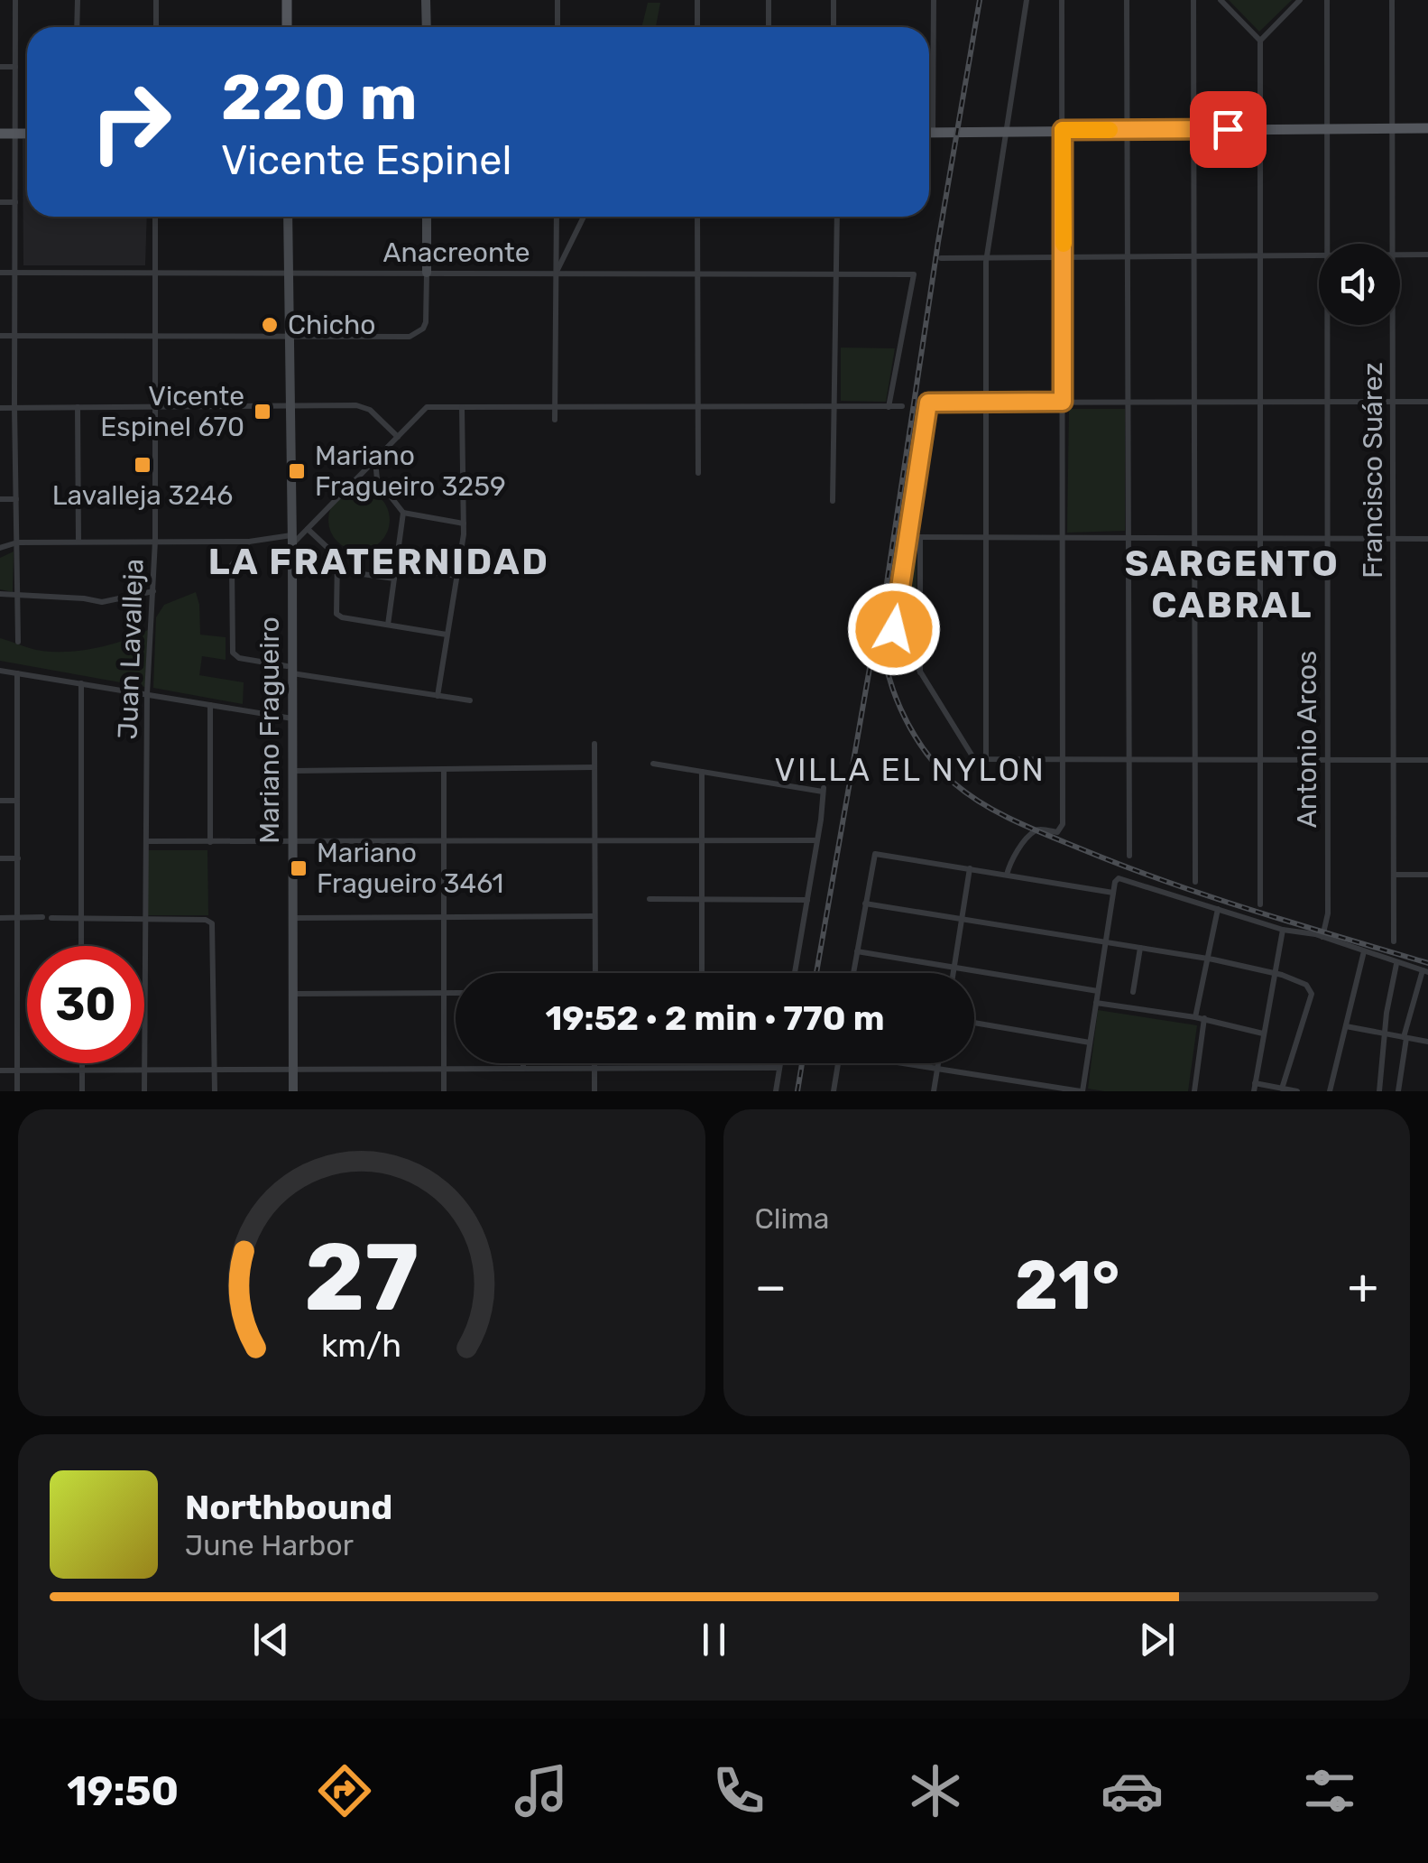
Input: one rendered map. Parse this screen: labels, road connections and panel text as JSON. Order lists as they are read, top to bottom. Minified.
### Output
{"streets":{"main road":["Mariano Fragueiro"],"street":["Anacreonte","Francisco Suárez","Juan Lavalleja","Antonio Arcos"]},"crossings":[["Anacreonte","Juan Lavalleja"],["Anacreonte","Mariano Fragueiro"]],"districts":["LA FRATERNIDAD","SARGENTO CABRAL","VILLA EL NYLON"],"places":{"other":["Chicho"],"transit":["Vicente Espinel 670","Lavalleja 3246","Mariano Fragueiro 3259","Mariano Fragueiro 3461"]},"page":{"turn":["220 m","Vicente Espinel"],"limit":"30","trip":"19:52 · 2 min · 770 m","tile":"Clima","heat":["−","21°","+"],"song":["Northbound","June Harbor"],"tabs":"19:50","gauge":["27","km/h"]}}
